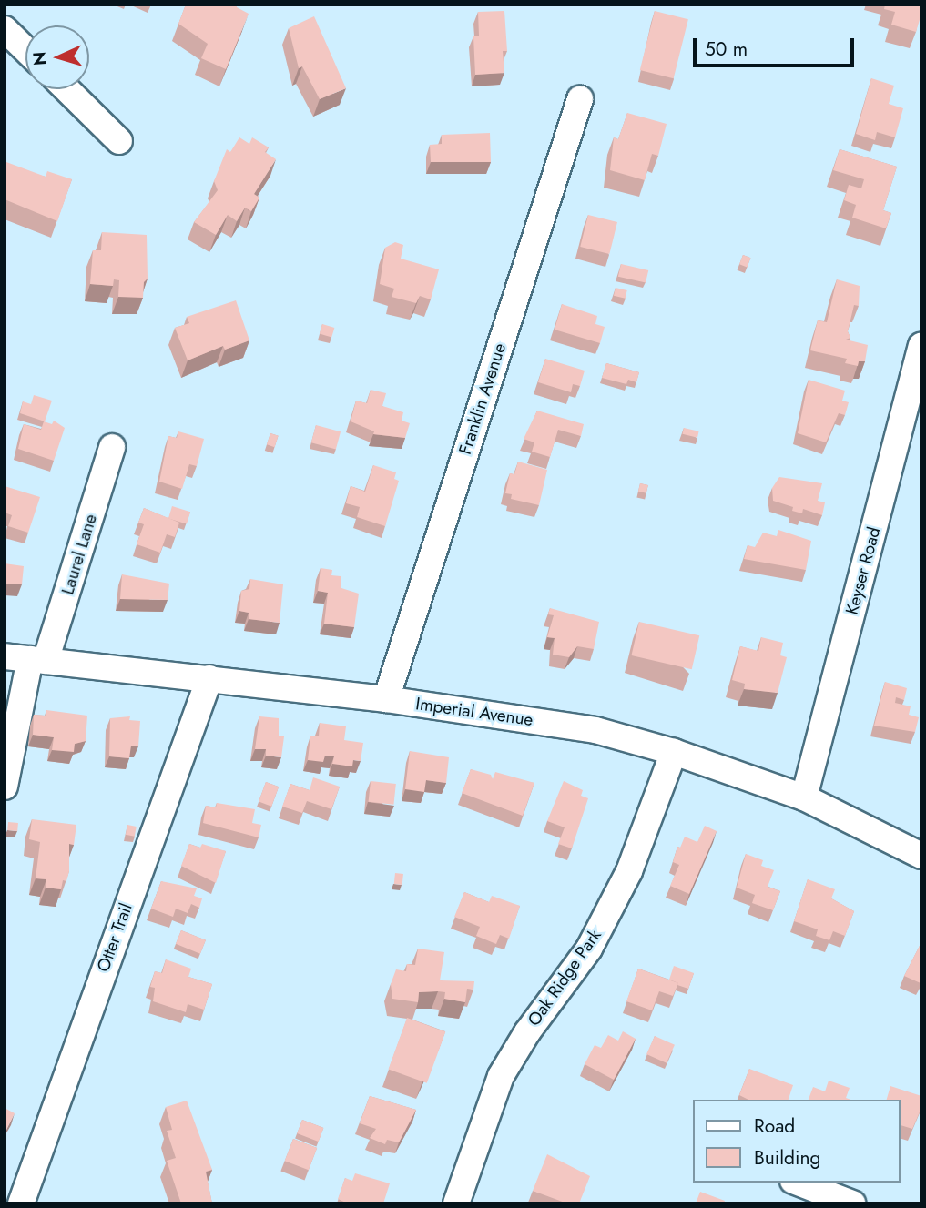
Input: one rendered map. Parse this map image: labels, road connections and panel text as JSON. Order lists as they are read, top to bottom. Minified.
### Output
{"streets":{"street":["Franklin Avenue","Laurel Lane","Keyser Road","Imperial Avenue","Otter Trail","Oak Ridge Park"]},"crossings":[["Franklin Avenue","Imperial Avenue"],["Laurel Lane","Imperial Avenue"],["Keyser Road","Imperial Avenue"],["Imperial Avenue","Otter Trail"],["Imperial Avenue","Oak Ridge Park"]],"legend":["Road","Building"],"scale_bar":"50 m","north":"left"}
